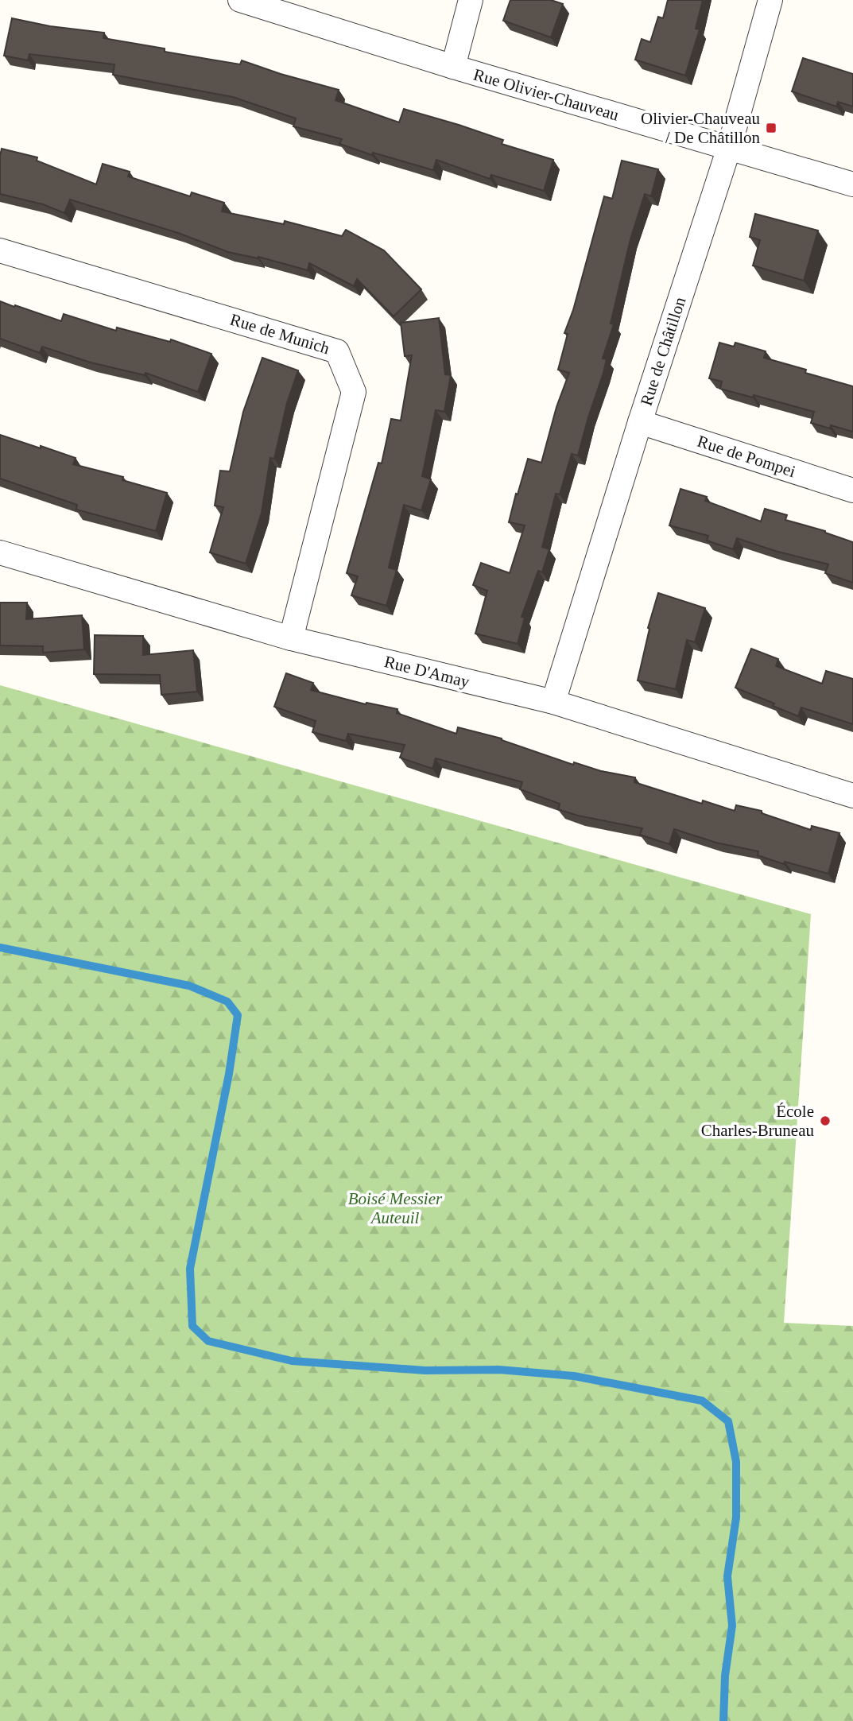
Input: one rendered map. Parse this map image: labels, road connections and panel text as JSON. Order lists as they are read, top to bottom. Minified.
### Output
{"streets":{"street":["Rue Olivier-Chauveau","Rue de Munich","Rue de Châtillon","Rue de Pompei","Rue D'Amay"]},"crossings":[["Rue Olivier-Chauveau","Rue de Châtillon"],["Rue de Munich","Rue D'Amay"],["Rue de Châtillon","Rue de Pompei"],["Rue de Châtillon","Rue D'Amay"]],"parks":["Boisé Messier Auteuil"],"places":{"transit":["Olivier-Chauveau / De Châtillon"],"other":["École Charles-Bruneau"]}}
